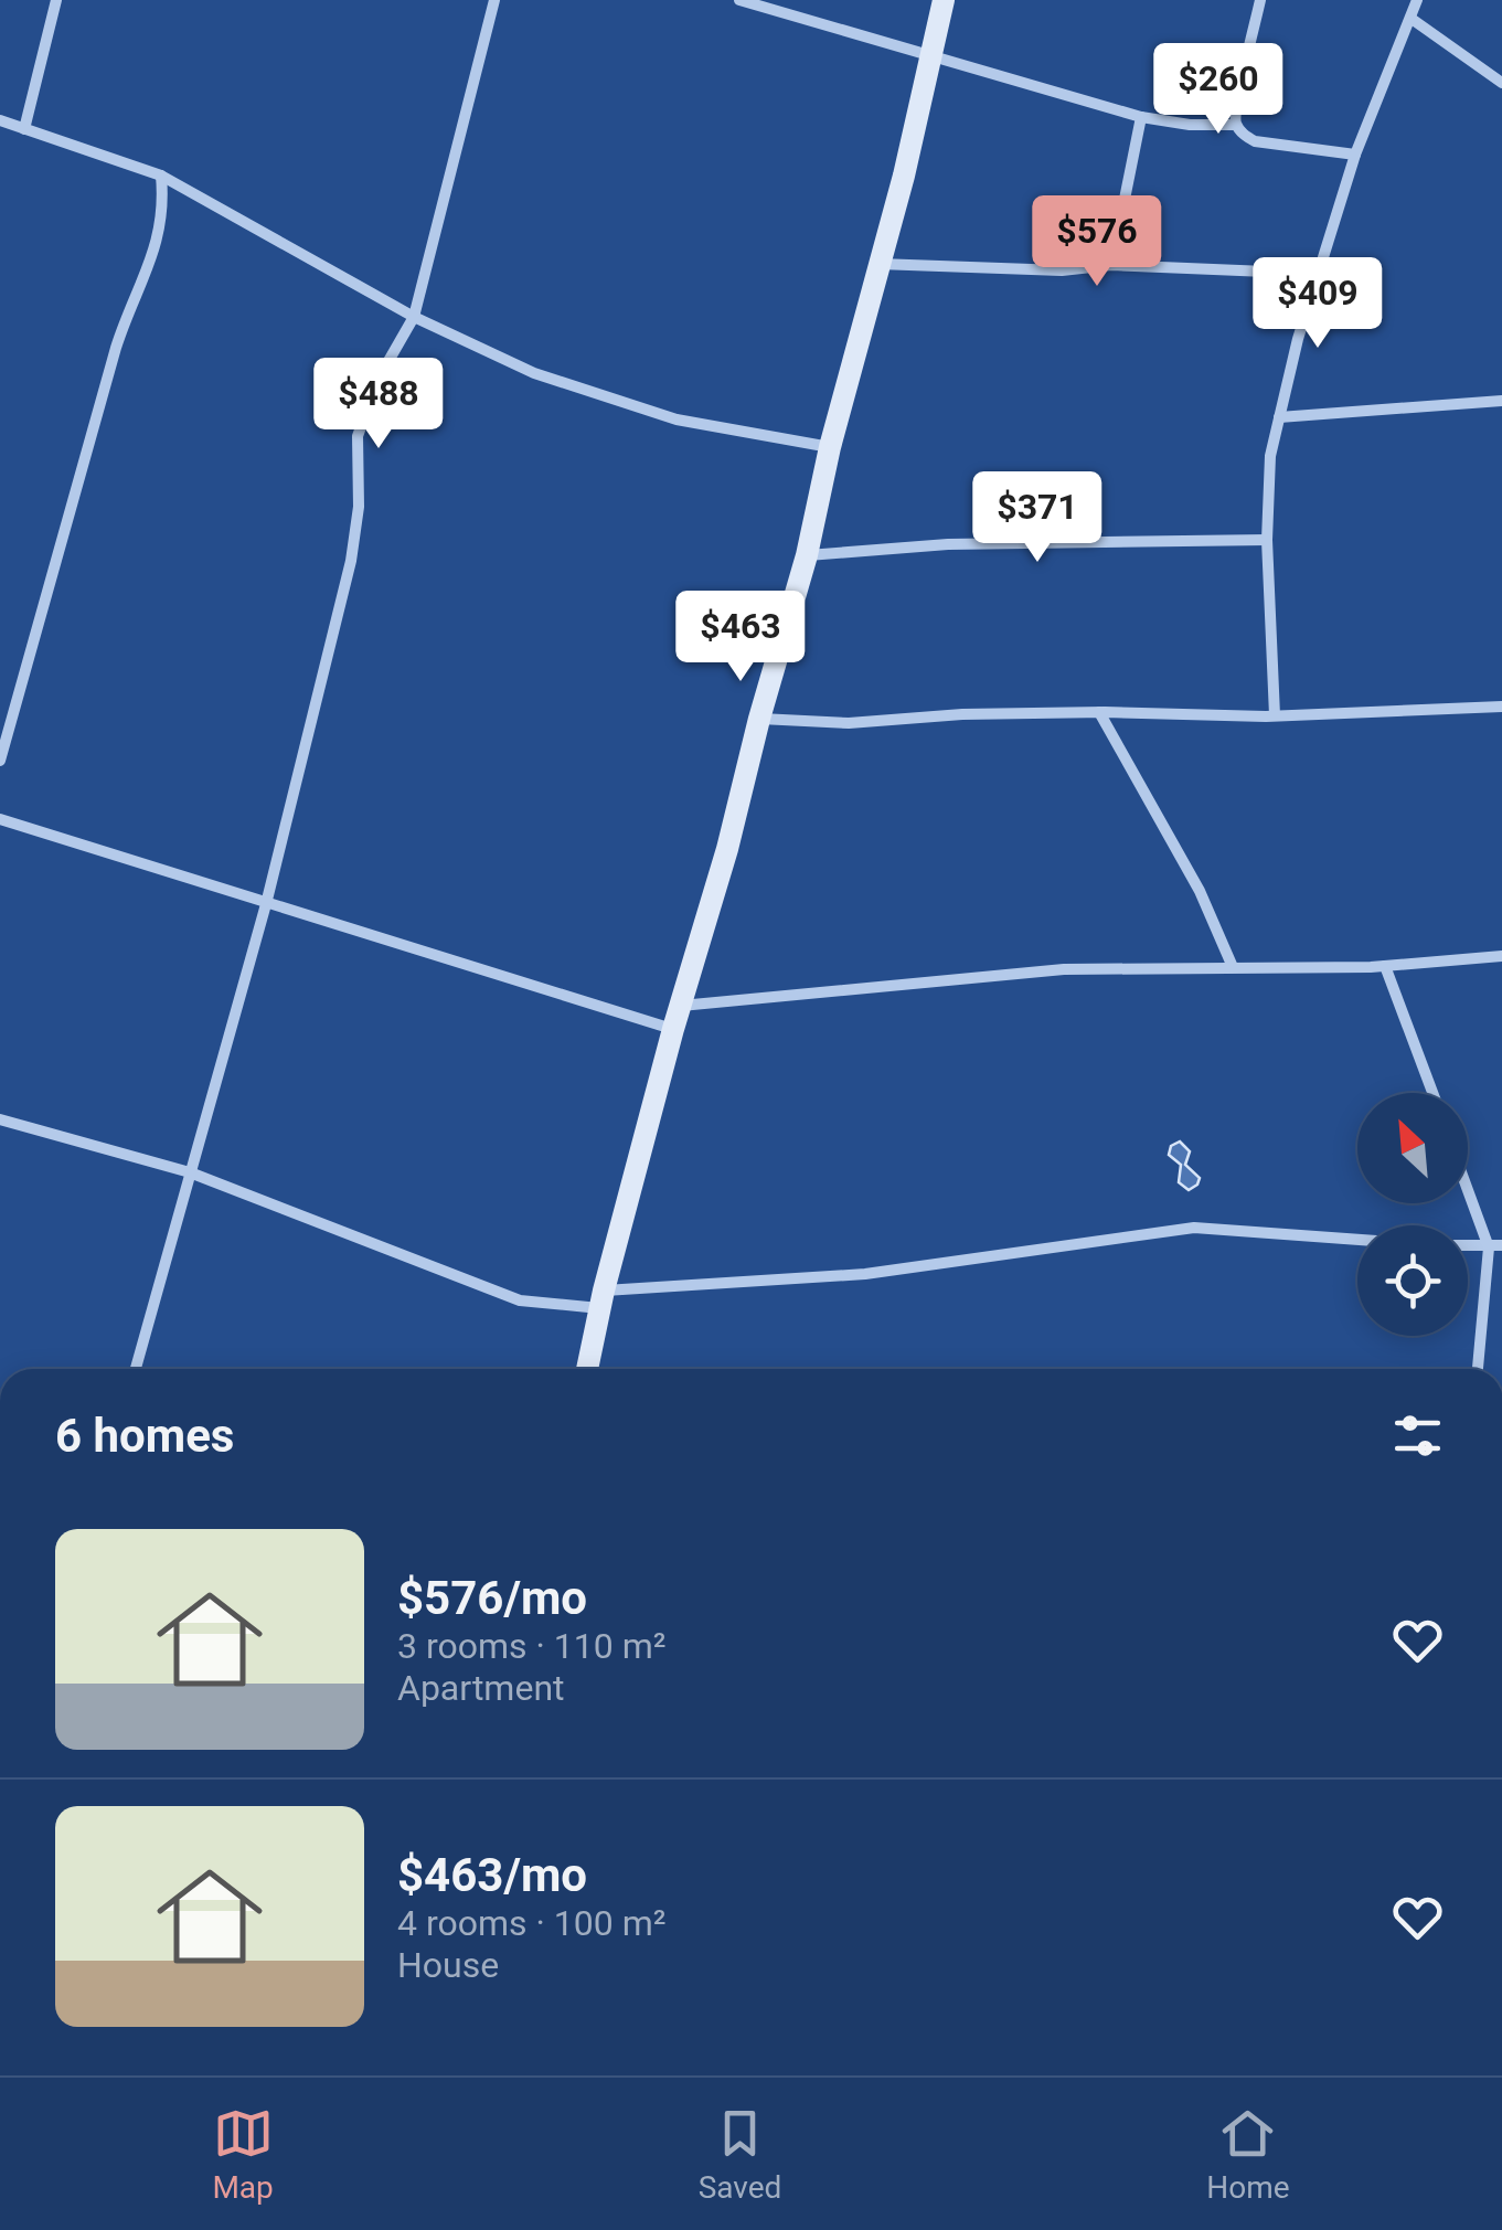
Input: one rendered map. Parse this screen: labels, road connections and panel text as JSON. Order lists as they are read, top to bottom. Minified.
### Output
{"north":"top left","page":{"price":["$260","$576","$409","$488","$371","$463"],"heading":"6 homes","list":[{"name":"$576/mo","note":"3 rooms · 110 m² · Apartment"},{"name":"$463/mo","note":"4 rooms · 100 m² · House"}],"tabs":["Map","Saved","Home"]}}
